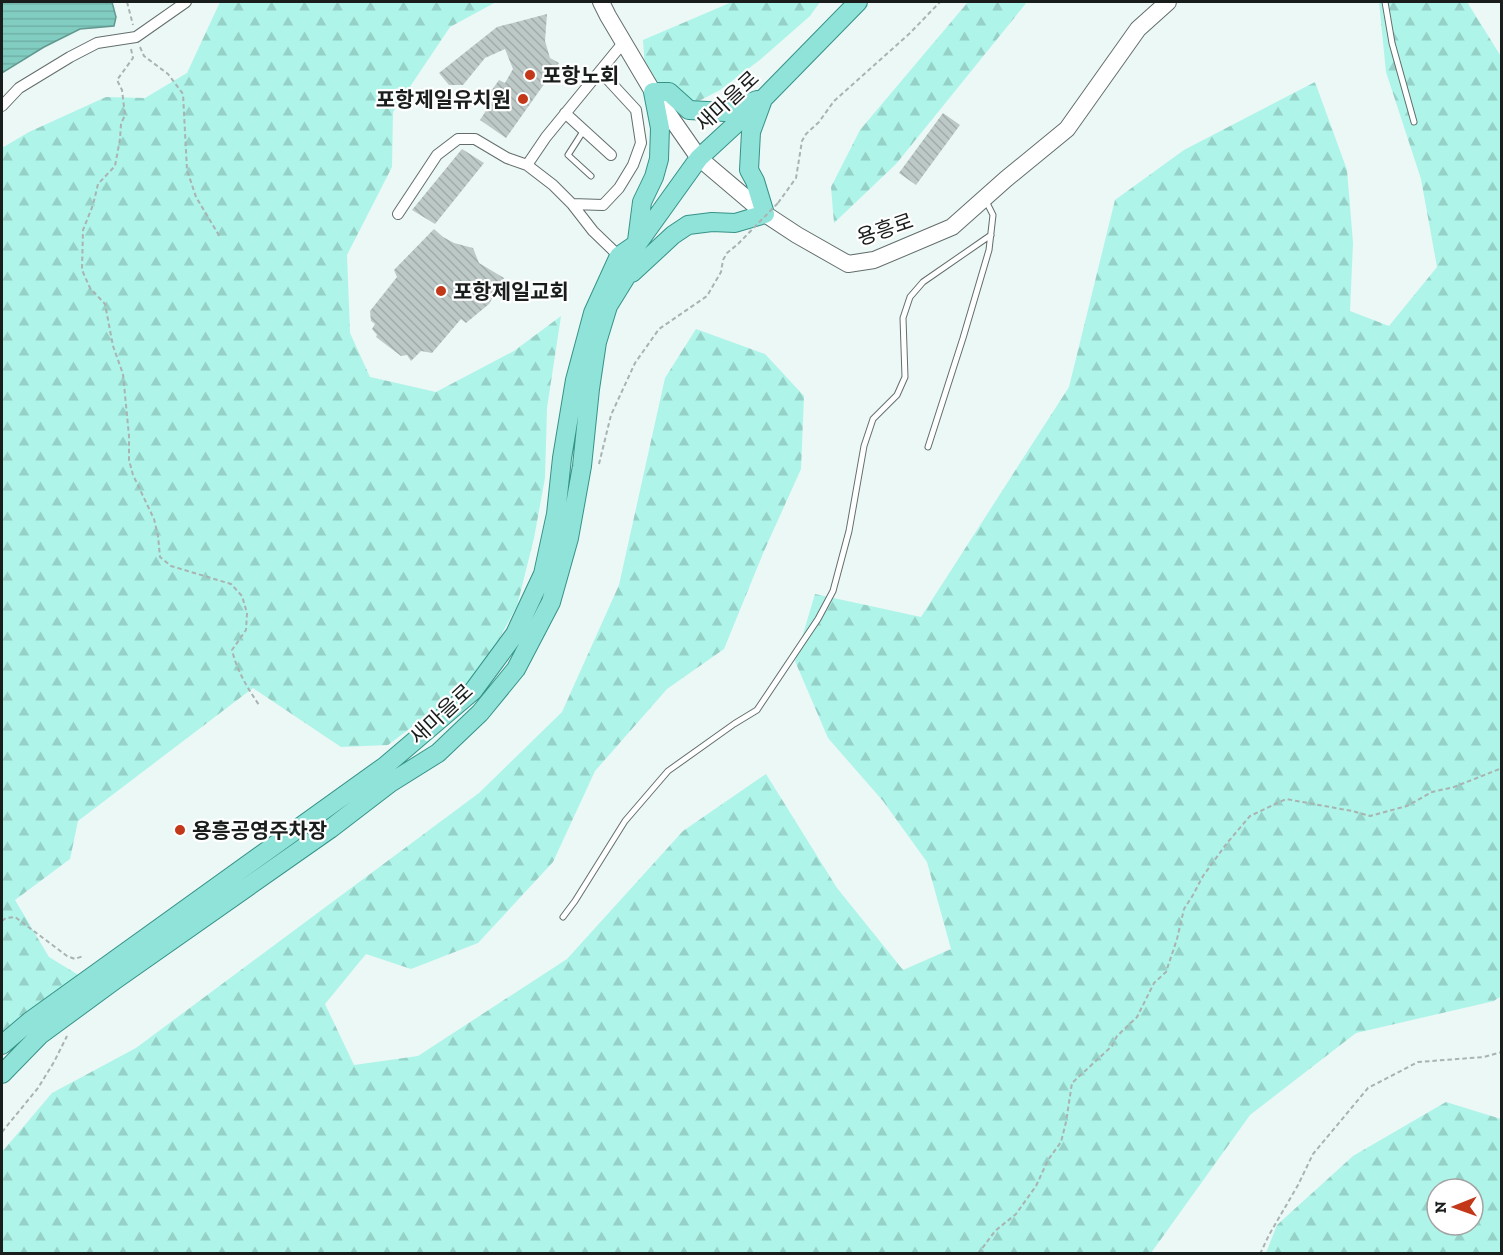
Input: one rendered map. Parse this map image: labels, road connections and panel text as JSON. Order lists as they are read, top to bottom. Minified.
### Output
{"streets":{"main road":["새마을로"],"street":["용흥로"]},"crossings":[["새마을로","용흥로"]],"places":["포항노회","포항제일유치원","포항제일교회","용흥공영주차장"],"north":"left"}
